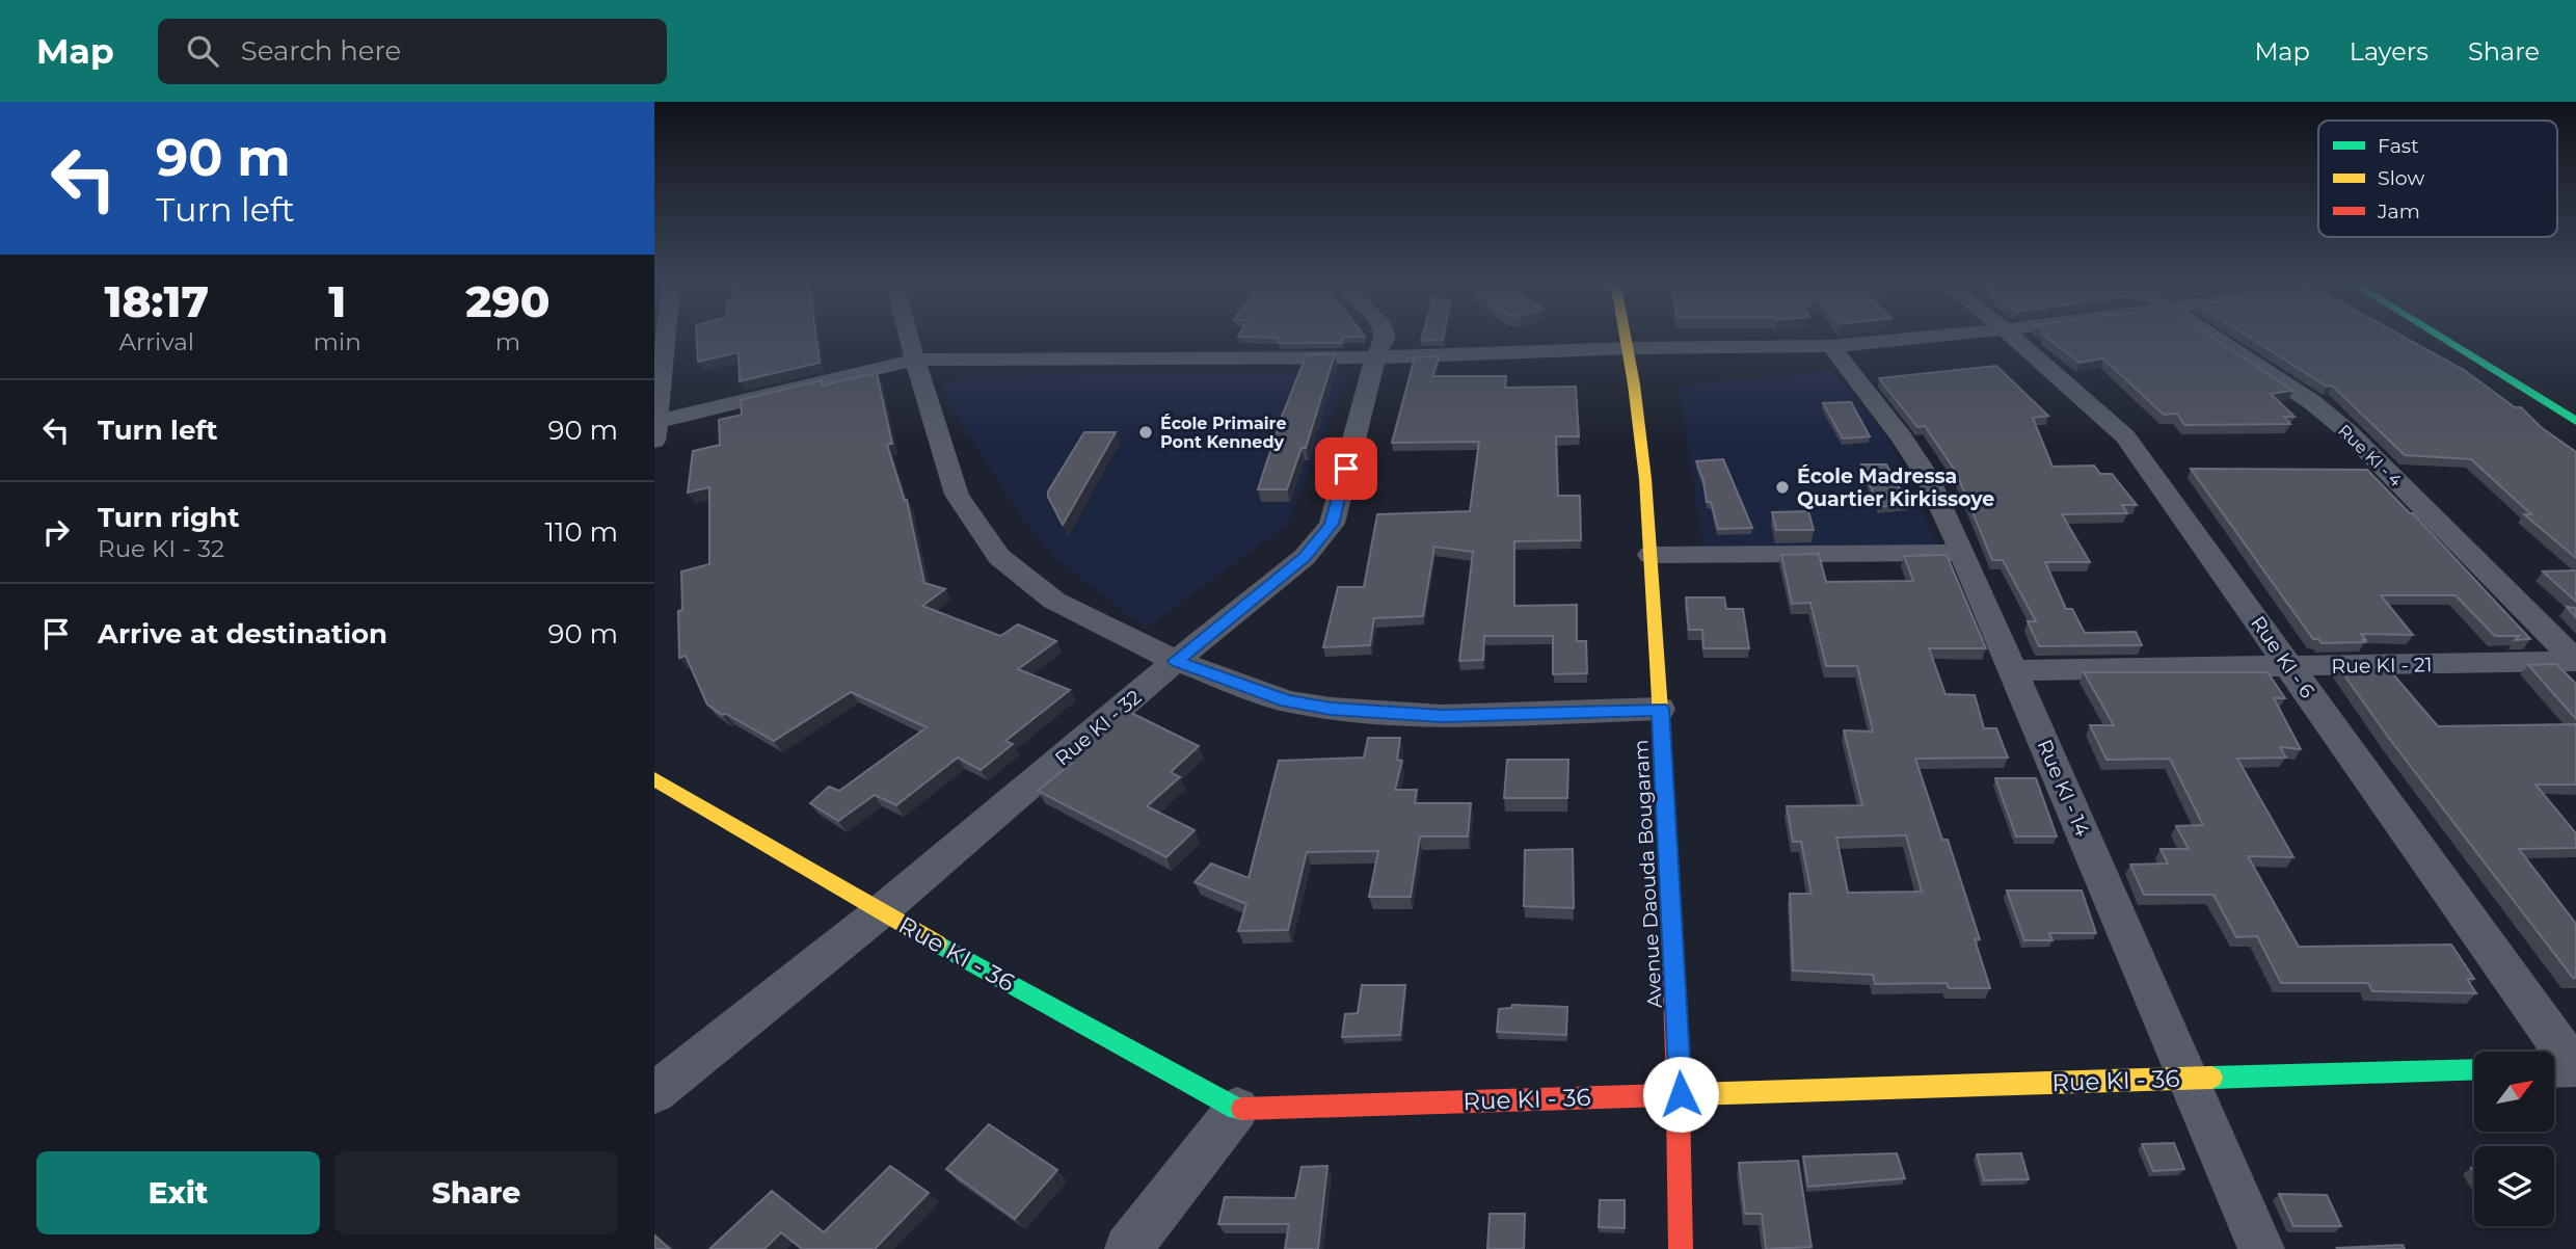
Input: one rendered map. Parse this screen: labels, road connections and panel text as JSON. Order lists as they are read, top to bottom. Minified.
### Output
{"streets":{"main road":["Avenue Daouda Bougaram","Rue KI - 36"],"street":["Rue KI - 4","Rue KI - 6","Rue KI - 21","Rue KI - 32","Rue KI - 14"]},"crossings":[["Rue KI - 4","Rue KI - 21"],["Rue KI - 6","Rue KI - 21"],["Rue KI - 21","Rue KI - 14"],["Rue KI - 32","Rue KI - 36"],["Rue KI - 14","Rue KI - 36"],["Avenue Daouda Bougaram","Rue KI - 36"]],"places":["École Primaire Pont Kennedy","École Madressa Quartier Kirkissoye"],"legend":["Fast","Slow","Jam"],"north":"top right","page":{"header":"Map","search":"Search here","nav":["Map","Layers","Share"],"turn":["90 m","Turn left"],"eta":["18:17","Arrival","1","min","290","m"],"list":[{"name":"Turn left","value":"90 m"},{"name":"Turn right","note":"Rue KI - 32","value":"110 m"},{"name":"Arrive at destination","value":"90 m"}],"buttons":["Exit","Share"]}}
